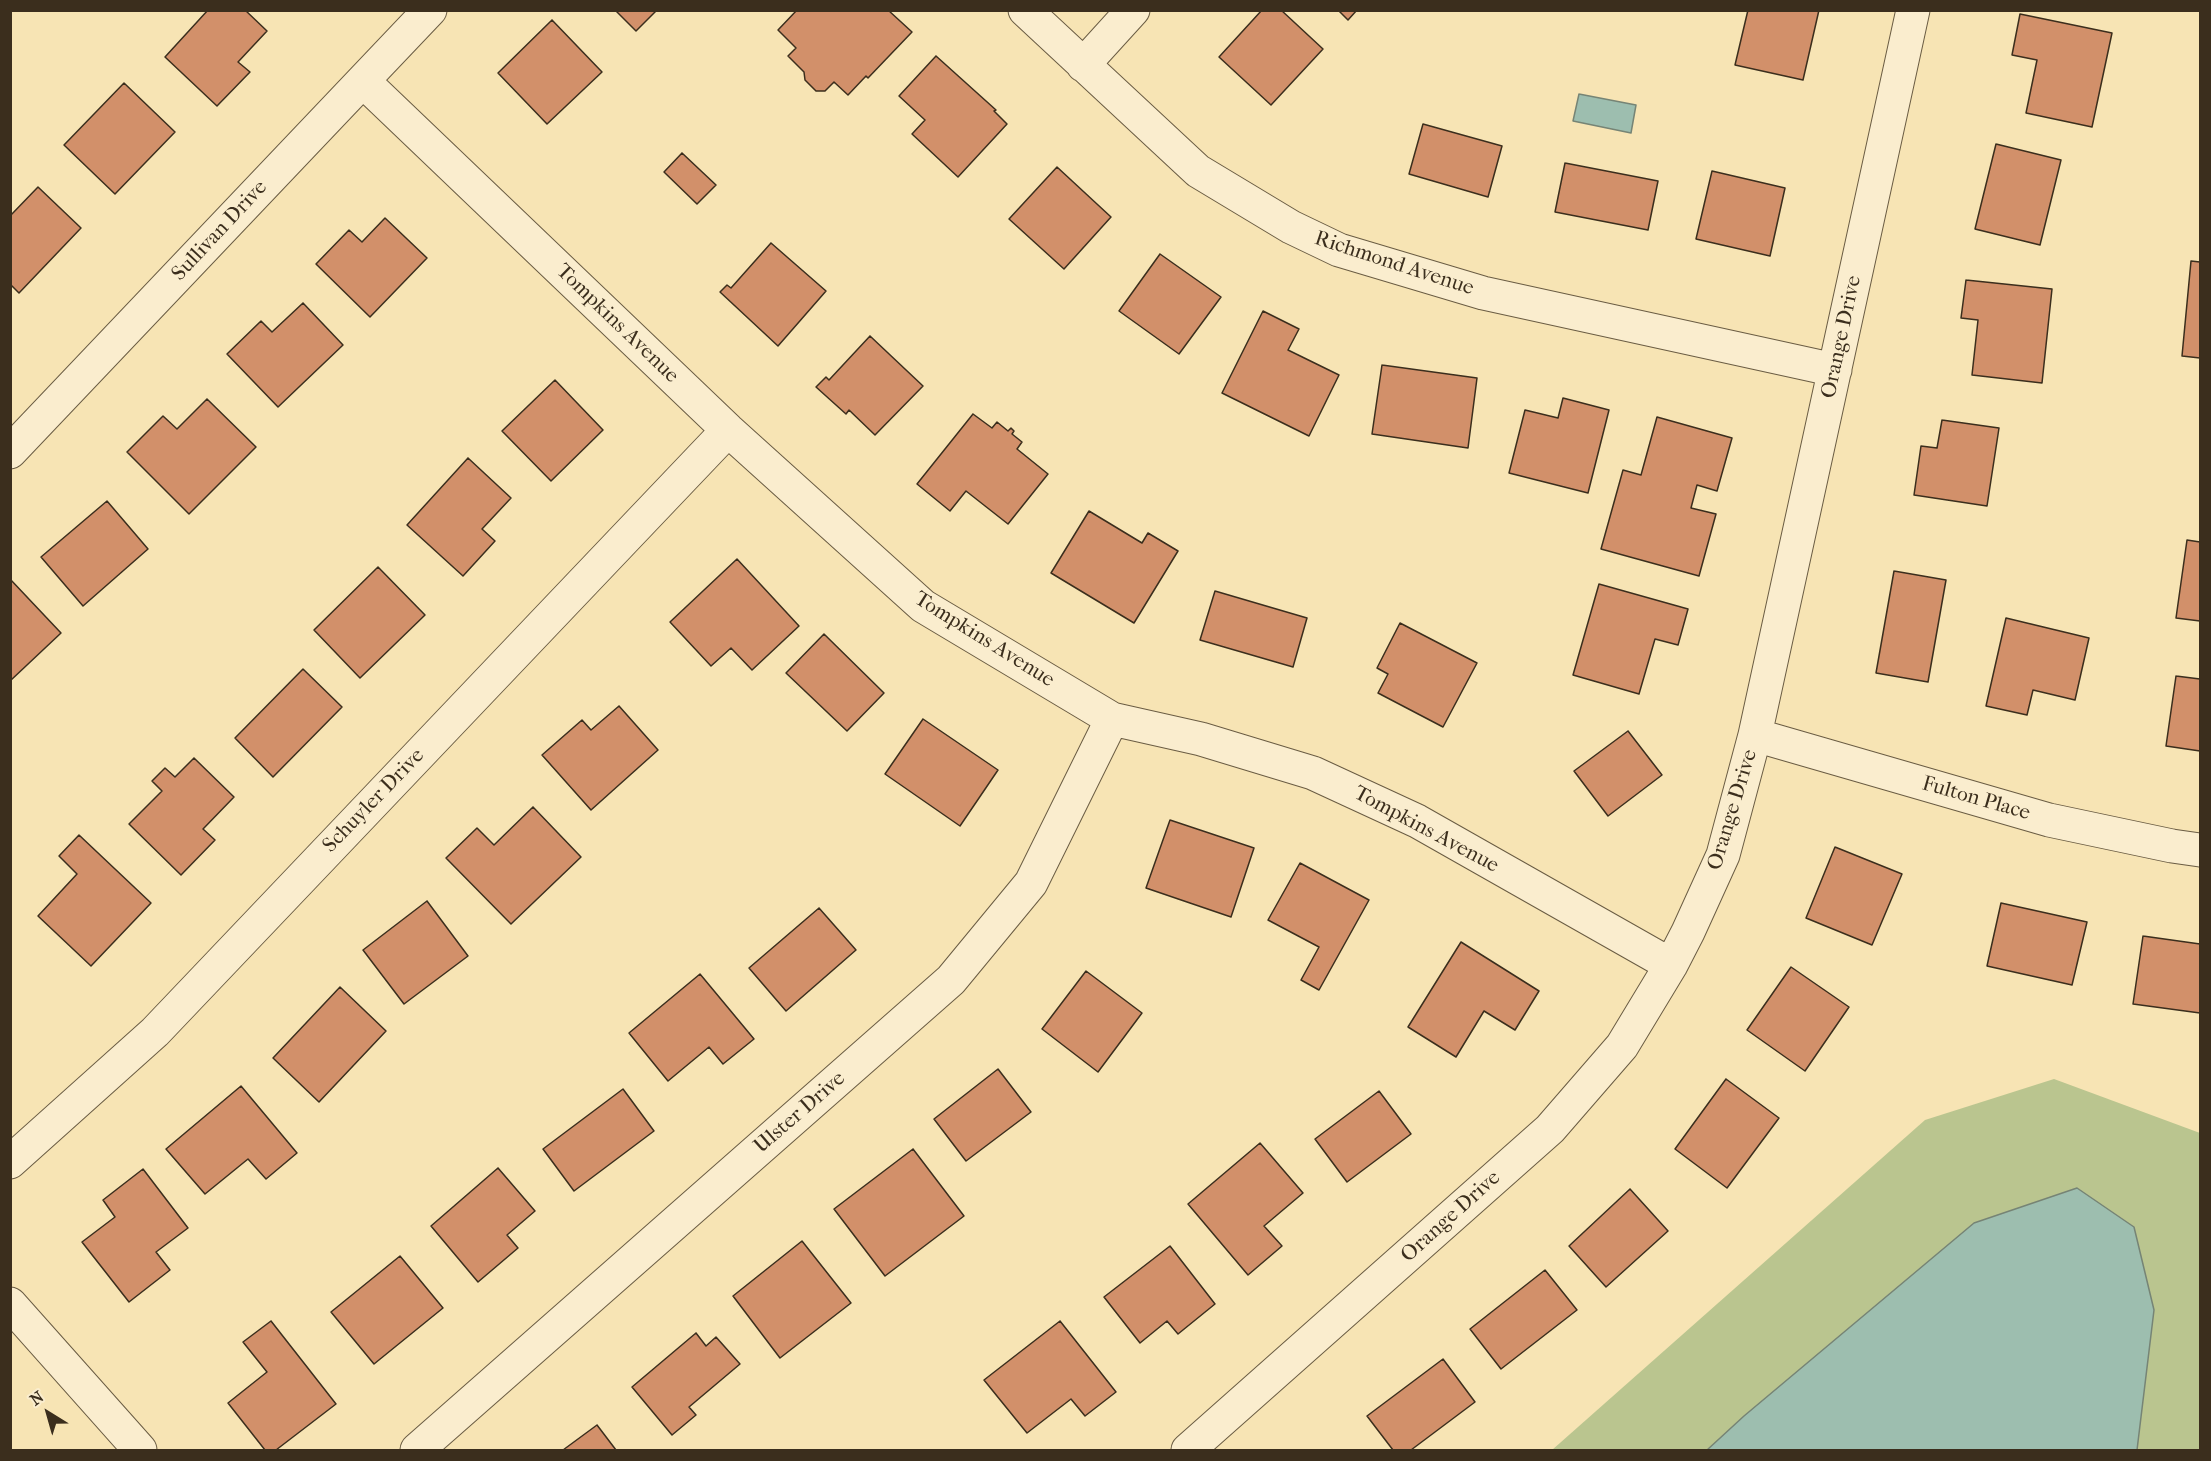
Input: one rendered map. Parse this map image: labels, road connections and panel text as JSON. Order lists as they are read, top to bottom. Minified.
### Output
{"streets":{"street":["Sullivan Drive","Richmond Avenue","Tompkins Avenue","Orange Drive","Fulton Place","Schuyler Drive","Ulster Drive"]},"crossings":[["Sullivan Drive","Tompkins Avenue"],["Richmond Avenue","Orange Drive"],["Tompkins Avenue","Orange Drive"],["Tompkins Avenue","Schuyler Drive"],["Tompkins Avenue","Ulster Drive"],["Orange Drive","Fulton Place"]],"north":"top left"}
